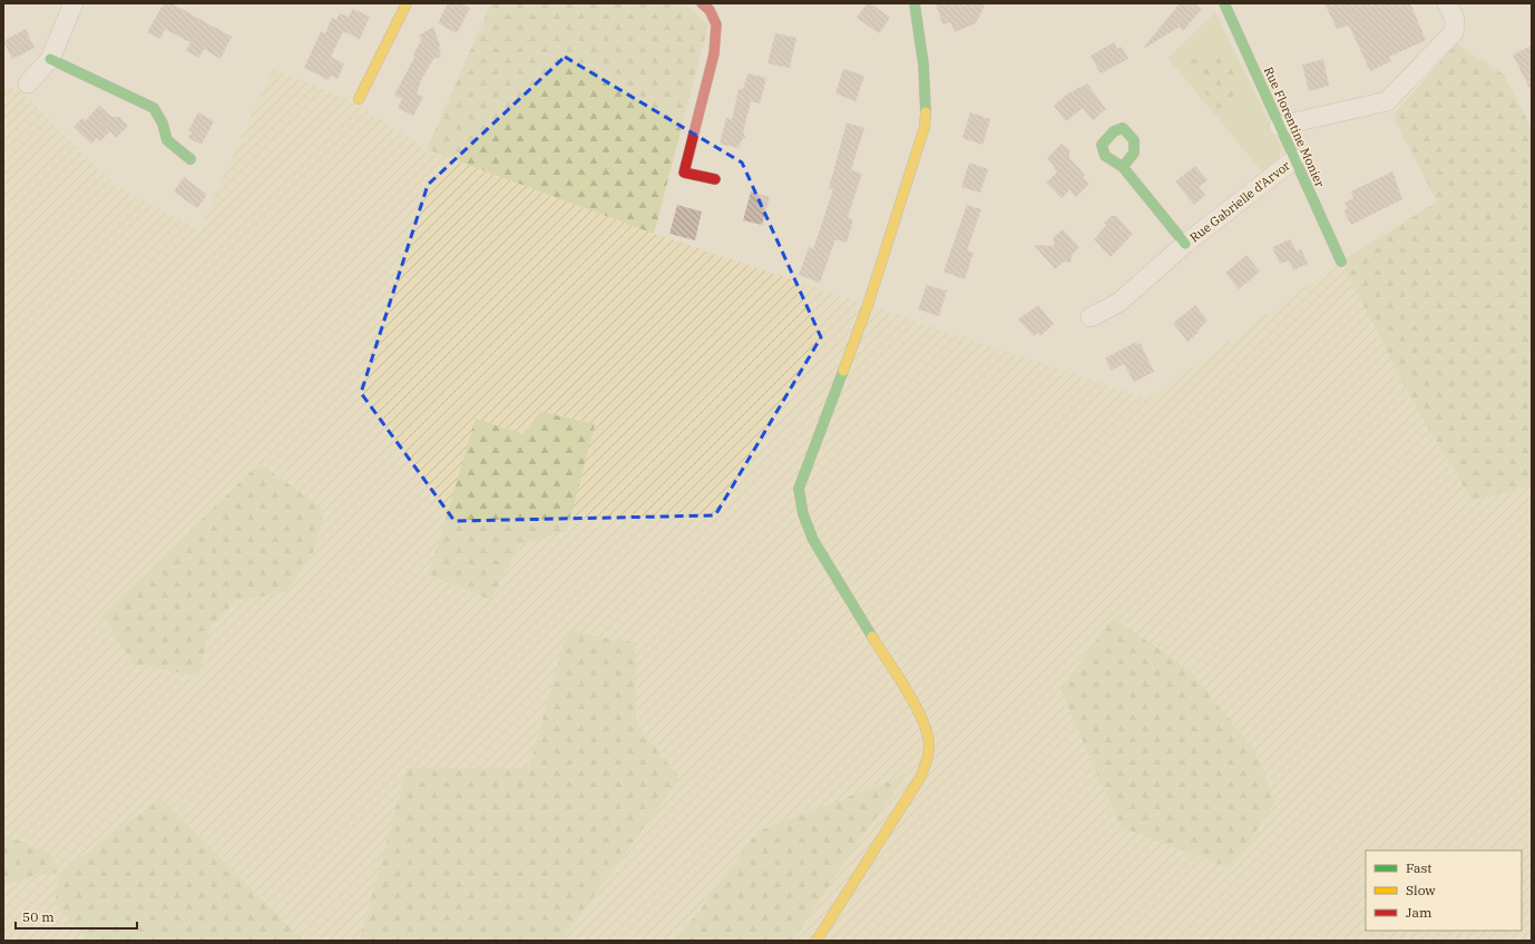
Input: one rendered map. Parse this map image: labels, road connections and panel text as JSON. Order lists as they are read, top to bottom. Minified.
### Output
{"streets":{"street":["Rue Florentine Monier","Rue Gabrielle d'Arvor"]},"crossings":[["Rue Florentine Monier","Rue Gabrielle d'Arvor"]],"legend":["Fast","Slow","Jam"],"scale_bar":"50 m"}
